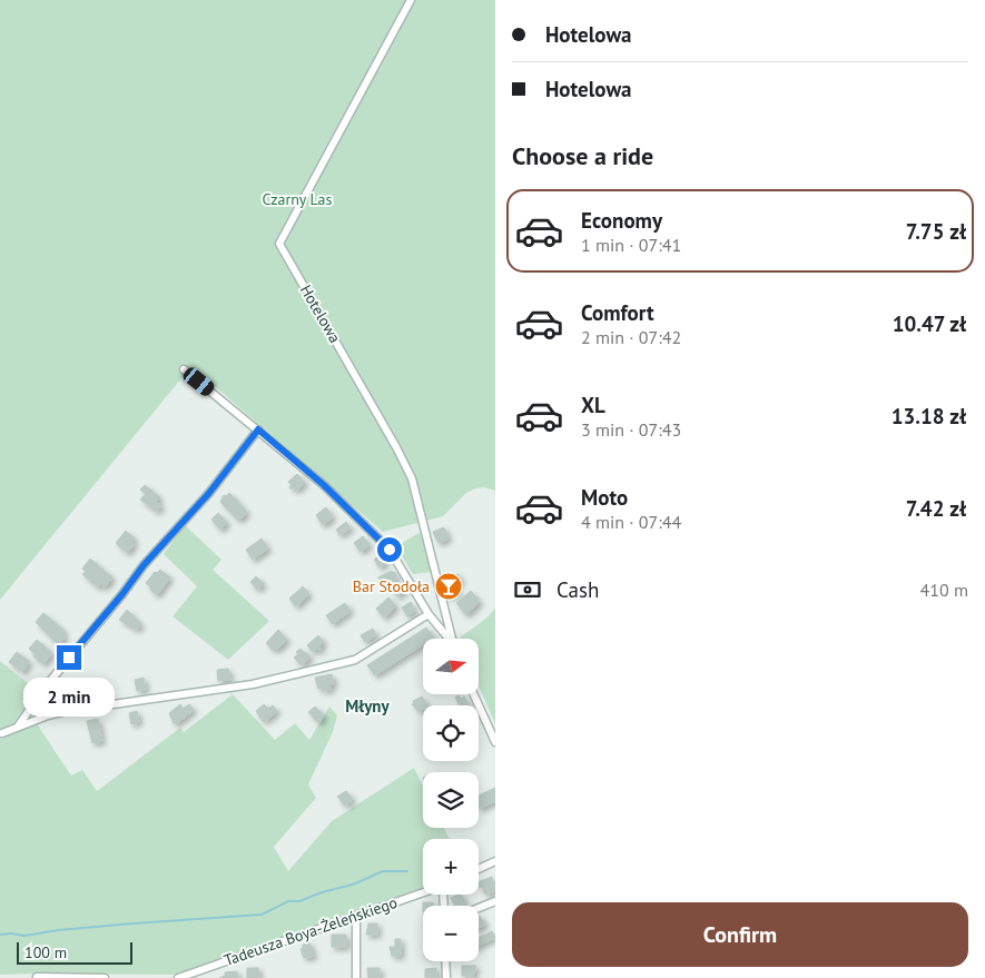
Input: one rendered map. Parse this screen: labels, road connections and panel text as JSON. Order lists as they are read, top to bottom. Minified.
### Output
{"streets":{"street":["Hotelowa","Tadeusza Boya-Żeleńskiego"]},"districts":["Młyny"],"parks":["Czarny Las"],"places":{"bar":["Bar Stodoła"]},"scale_bar":"100 m","north":"right","page":{"banner":["Hotelowa","Hotelowa"],"heading":"Choose a ride","list":[{"name":"Economy","note":"1 min · 07:41","value":"7.75 zł"},{"name":"Comfort","note":"2 min · 07:42","value":"10.47 zł"},{"name":"XL","note":"3 min · 07:43","value":"13.18 zł"},{"name":"Moto","note":"4 min · 07:44","value":"7.42 zł"}],"pay":["Cash","410 m"],"map_buttons":["+","−"],"bubble":"2 min","buttons":"Confirm","scale":"100 m"}}
